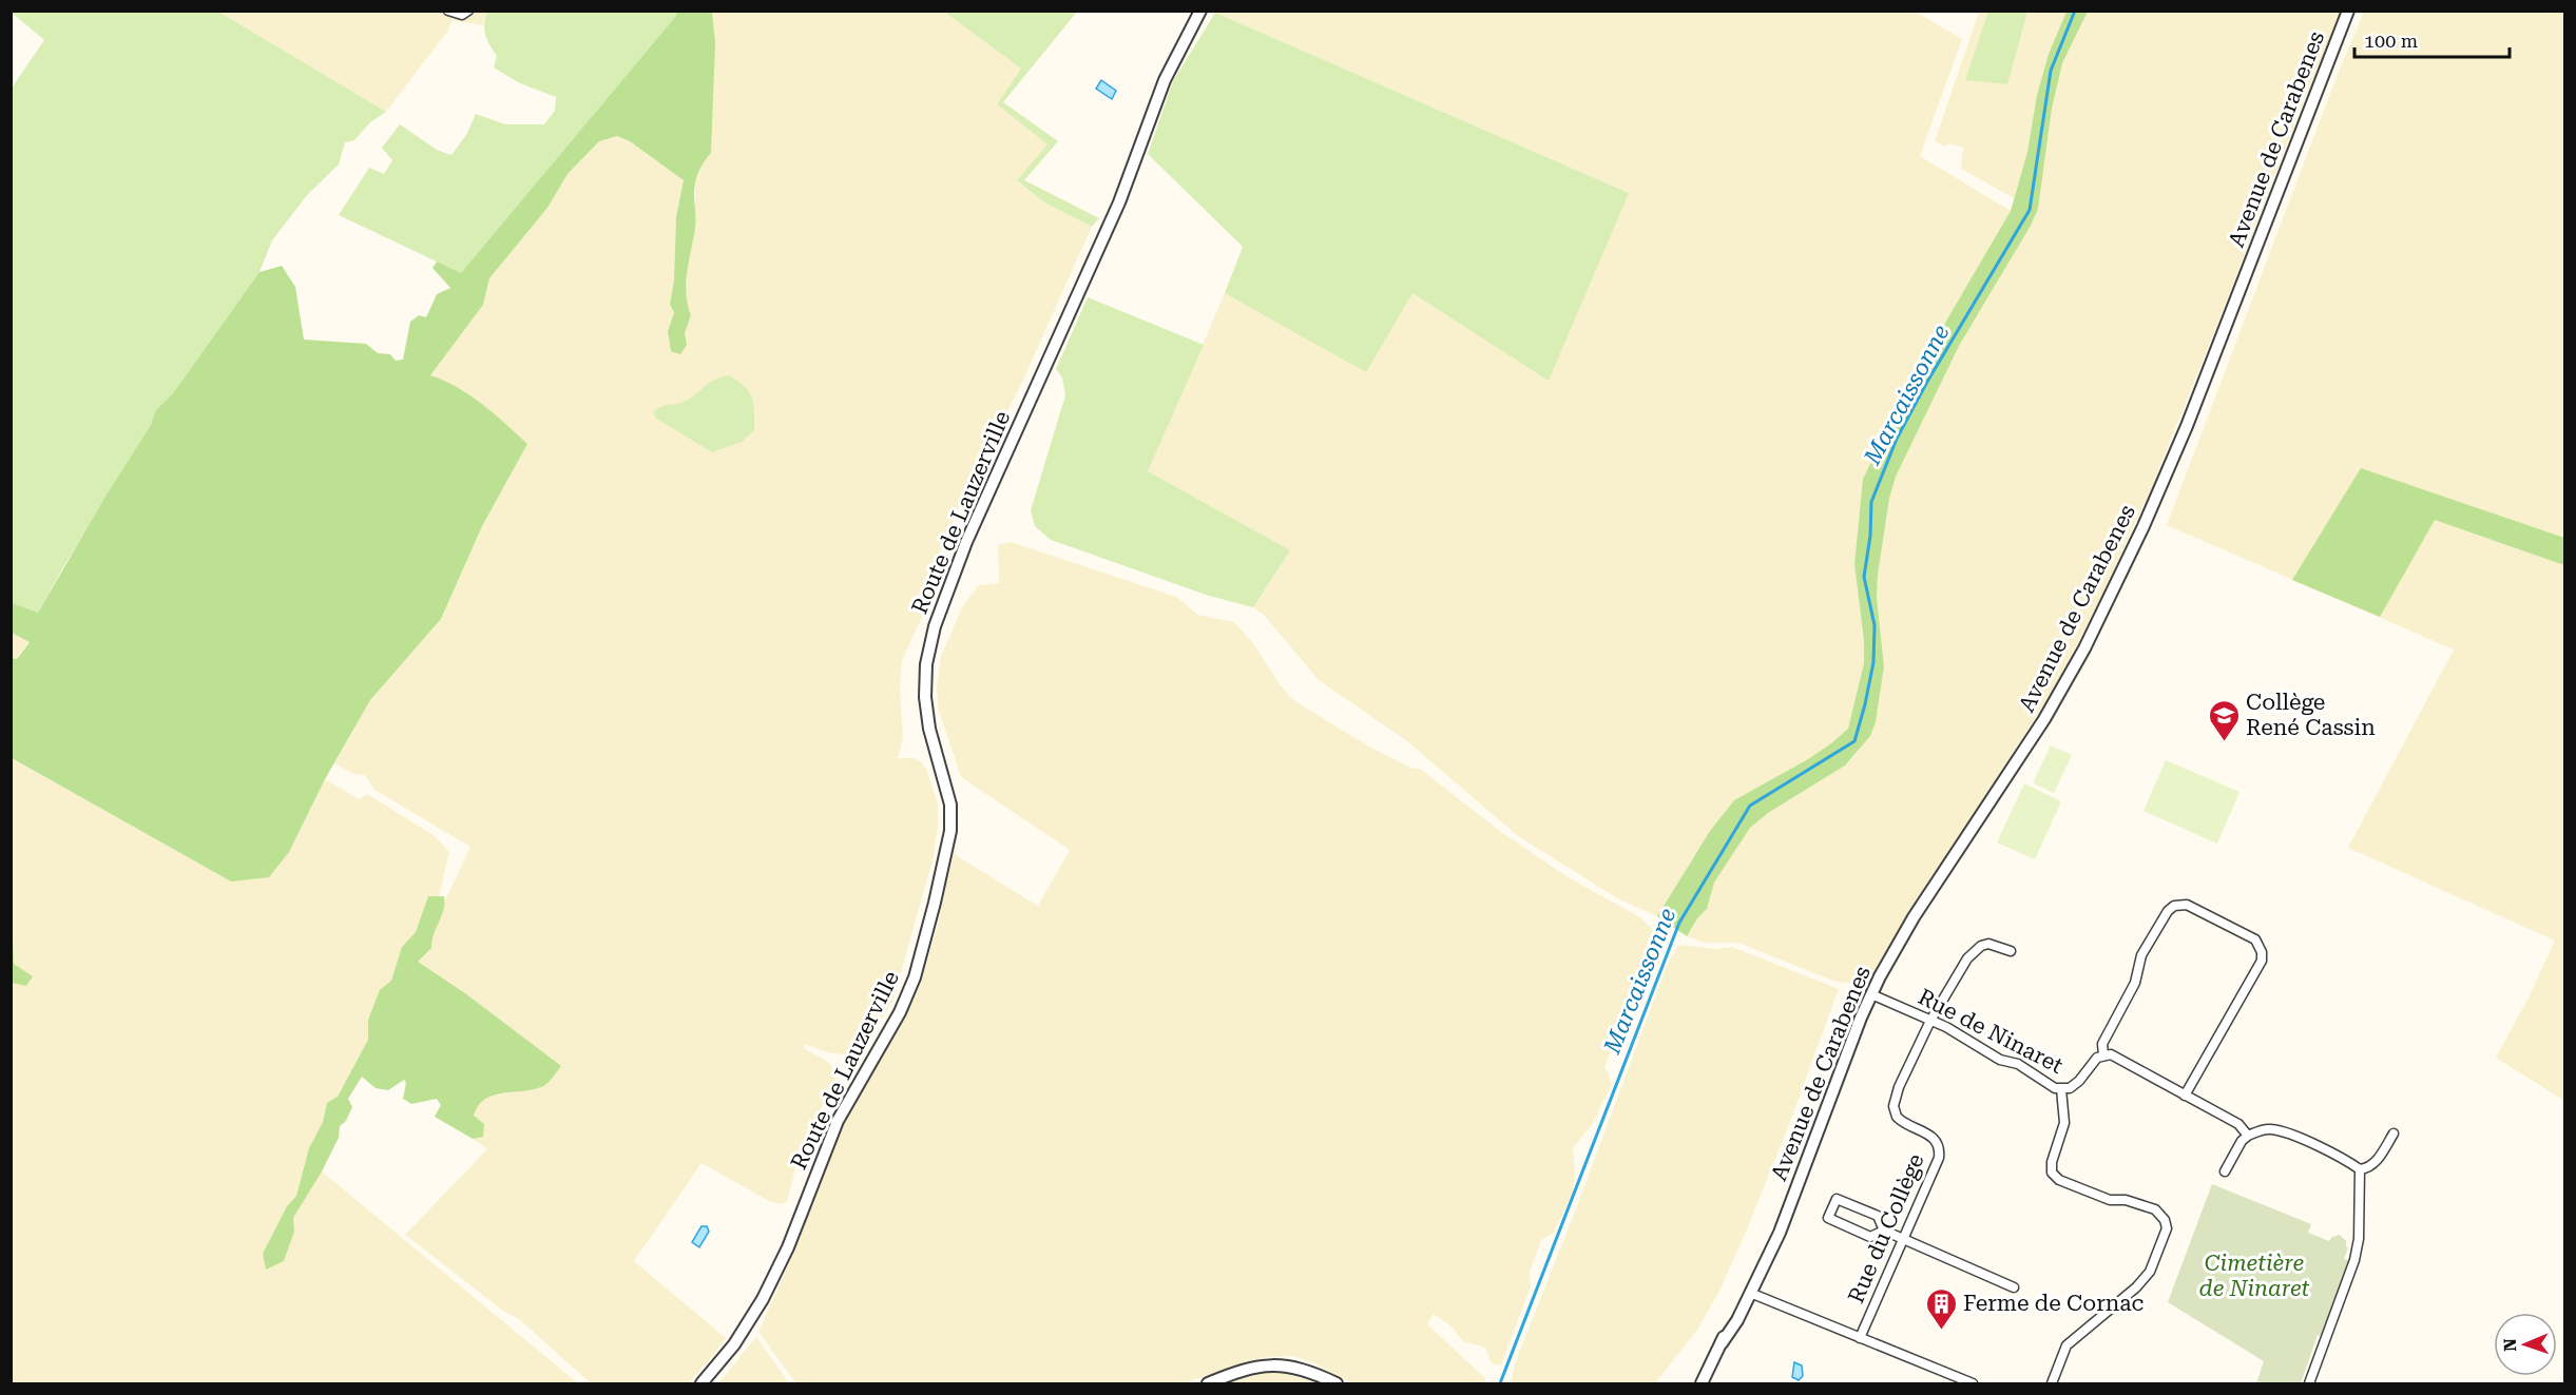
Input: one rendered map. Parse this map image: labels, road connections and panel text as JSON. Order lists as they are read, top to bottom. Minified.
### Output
{"streets":{"street":["Avenue de Carabenes","Route de Lauzerville","Rue de Ninaret","Rue du Collège"]},"crossings":[["Avenue de Carabenes","Rue de Ninaret"],["Rue de Ninaret","Rue du Collège"]],"water":["Marcaissonne"],"parks":["Cimetière de Ninaret"],"places":{"school or university":["Collège René Cassin"],"building":["Ferme de Cornac"]},"scale_bar":"100 m","north":"left"}
